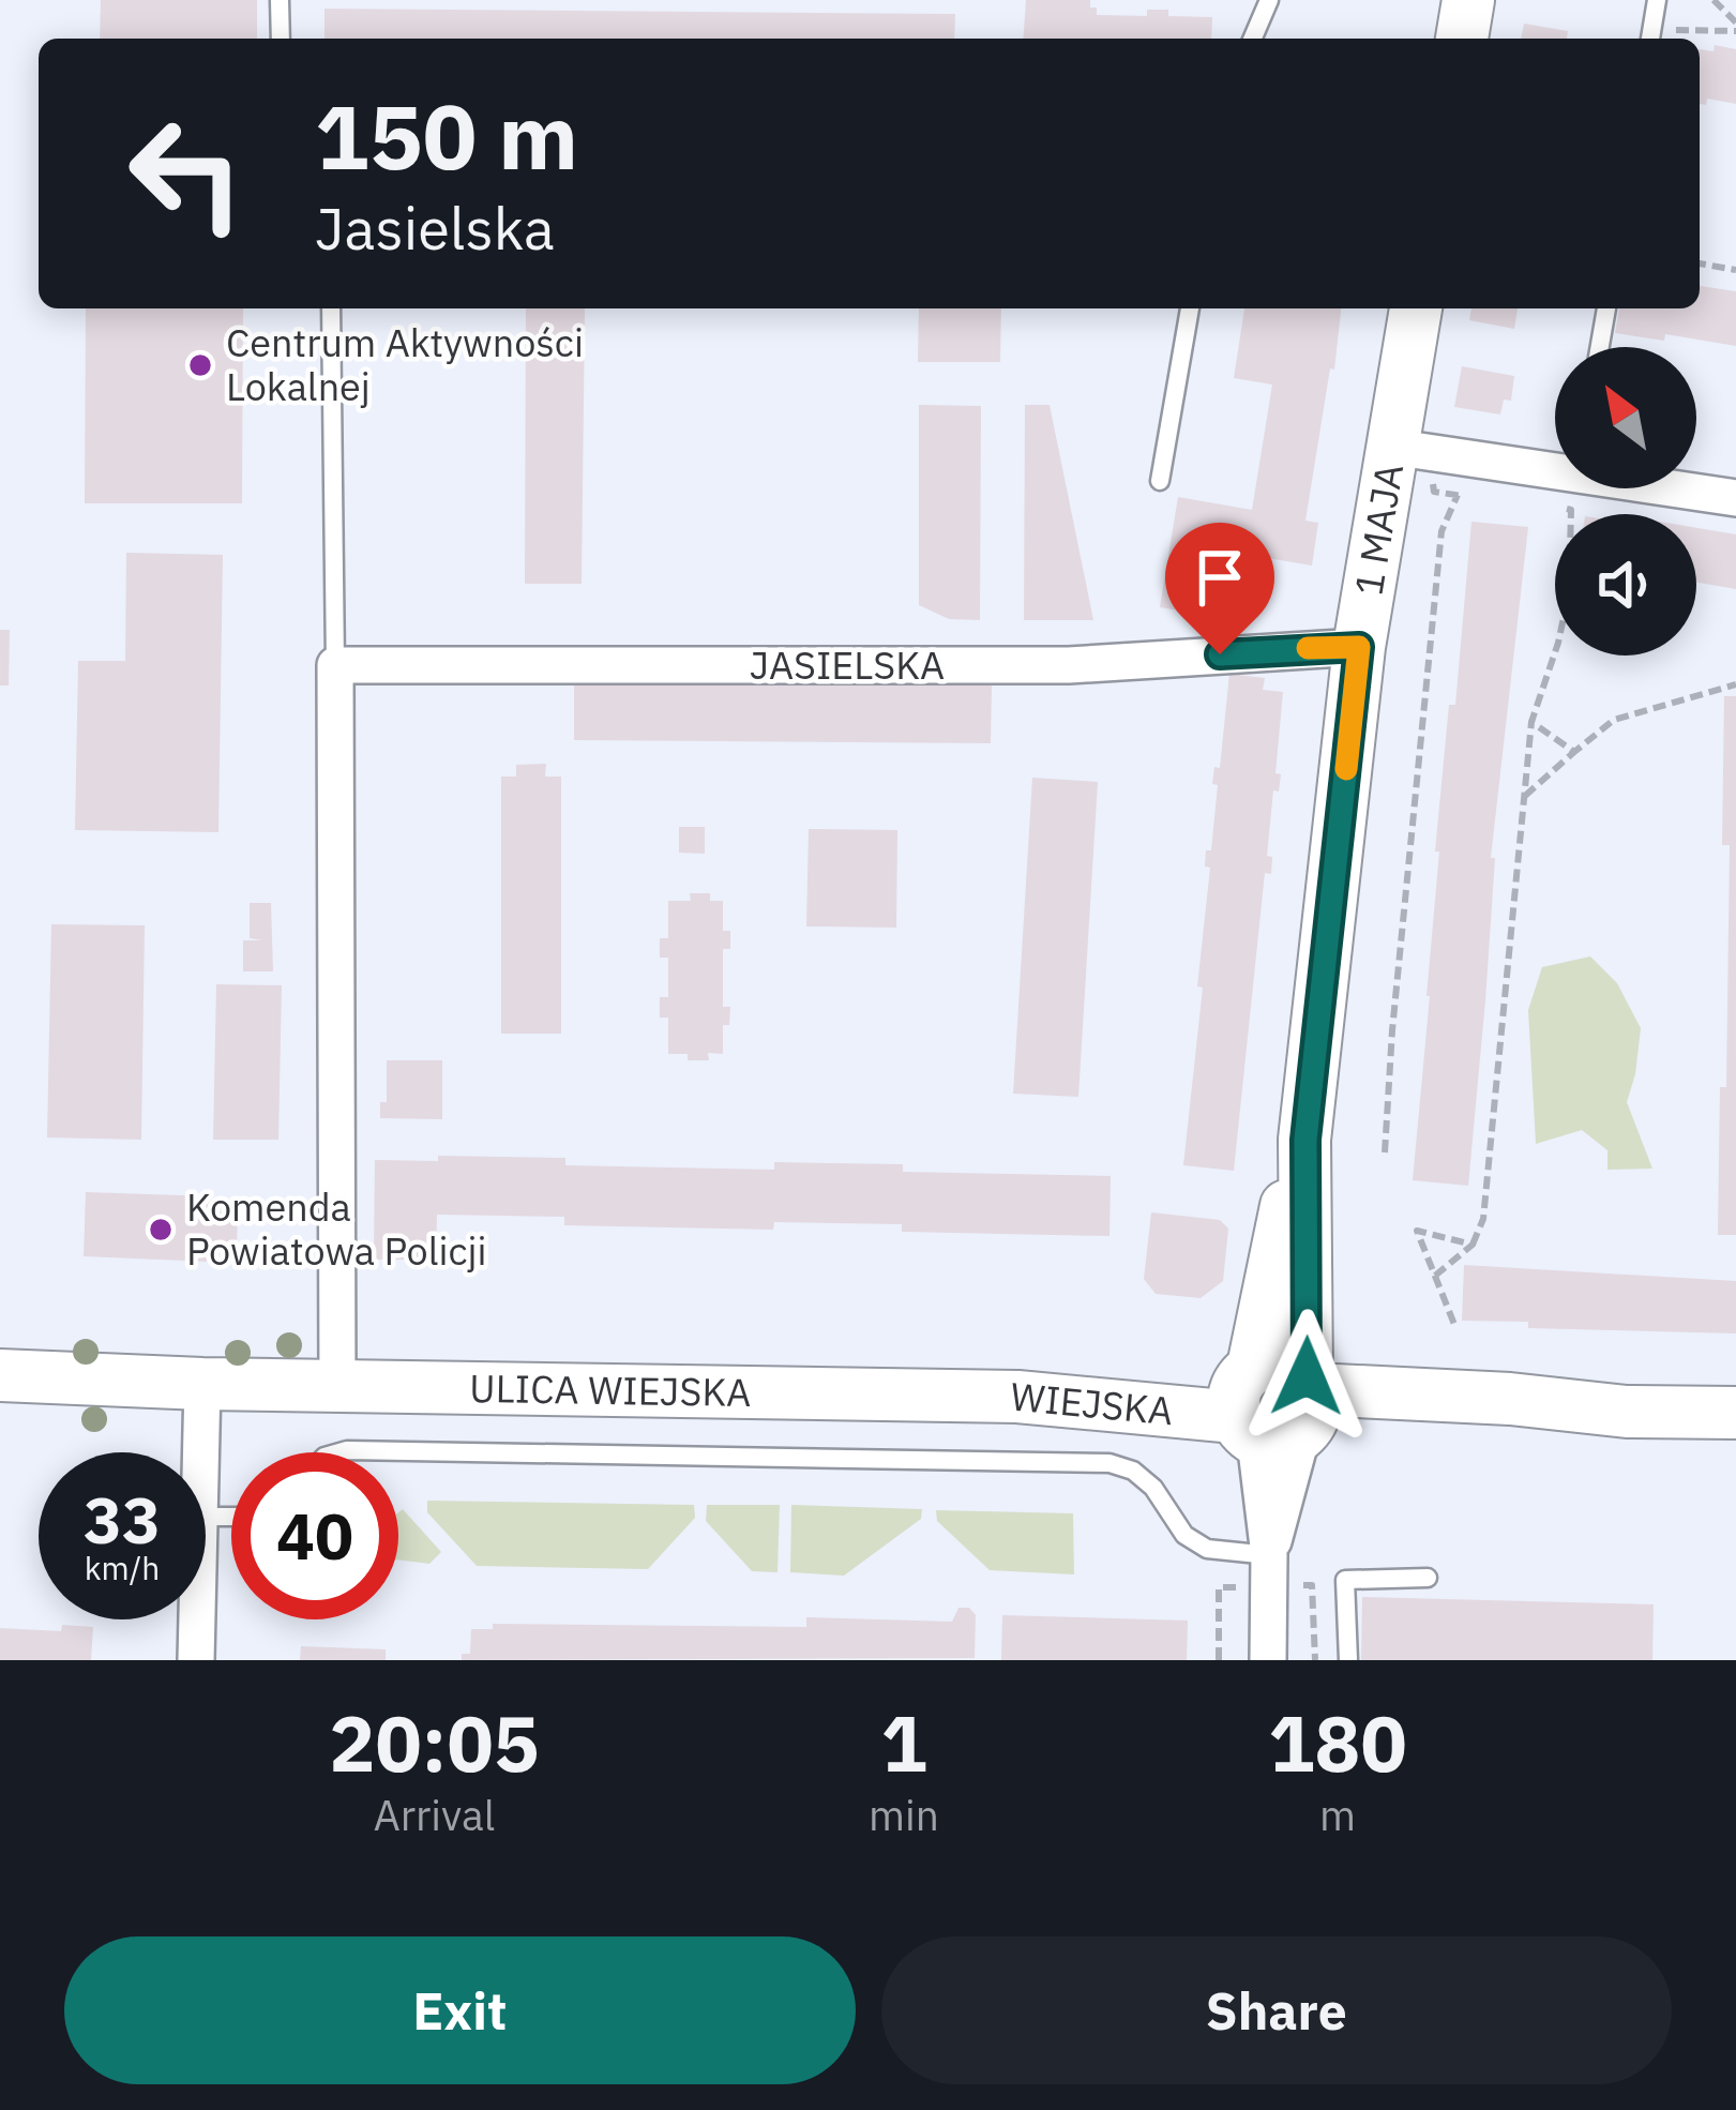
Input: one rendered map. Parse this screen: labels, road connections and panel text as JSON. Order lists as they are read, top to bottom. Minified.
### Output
{"streets":{"street":["1 MAJA","JASIELSKA","ULICA WIEJSKA","WIEJSKA"]},"crossings":[["1 MAJA","JASIELSKA"],["1 MAJA","WIEJSKA"],["ULICA WIEJSKA","WIEJSKA"]],"places":["Centrum Aktywności Lokalnej","Komenda Powiatowa Policji"],"north":"top left","page":{"turn":["150 m","Jasielska"],"speed":"33 km/h","limit":"40","eta":["20:05","Arrival","1","min","180","m"],"buttons":["Exit","Share"]}}
